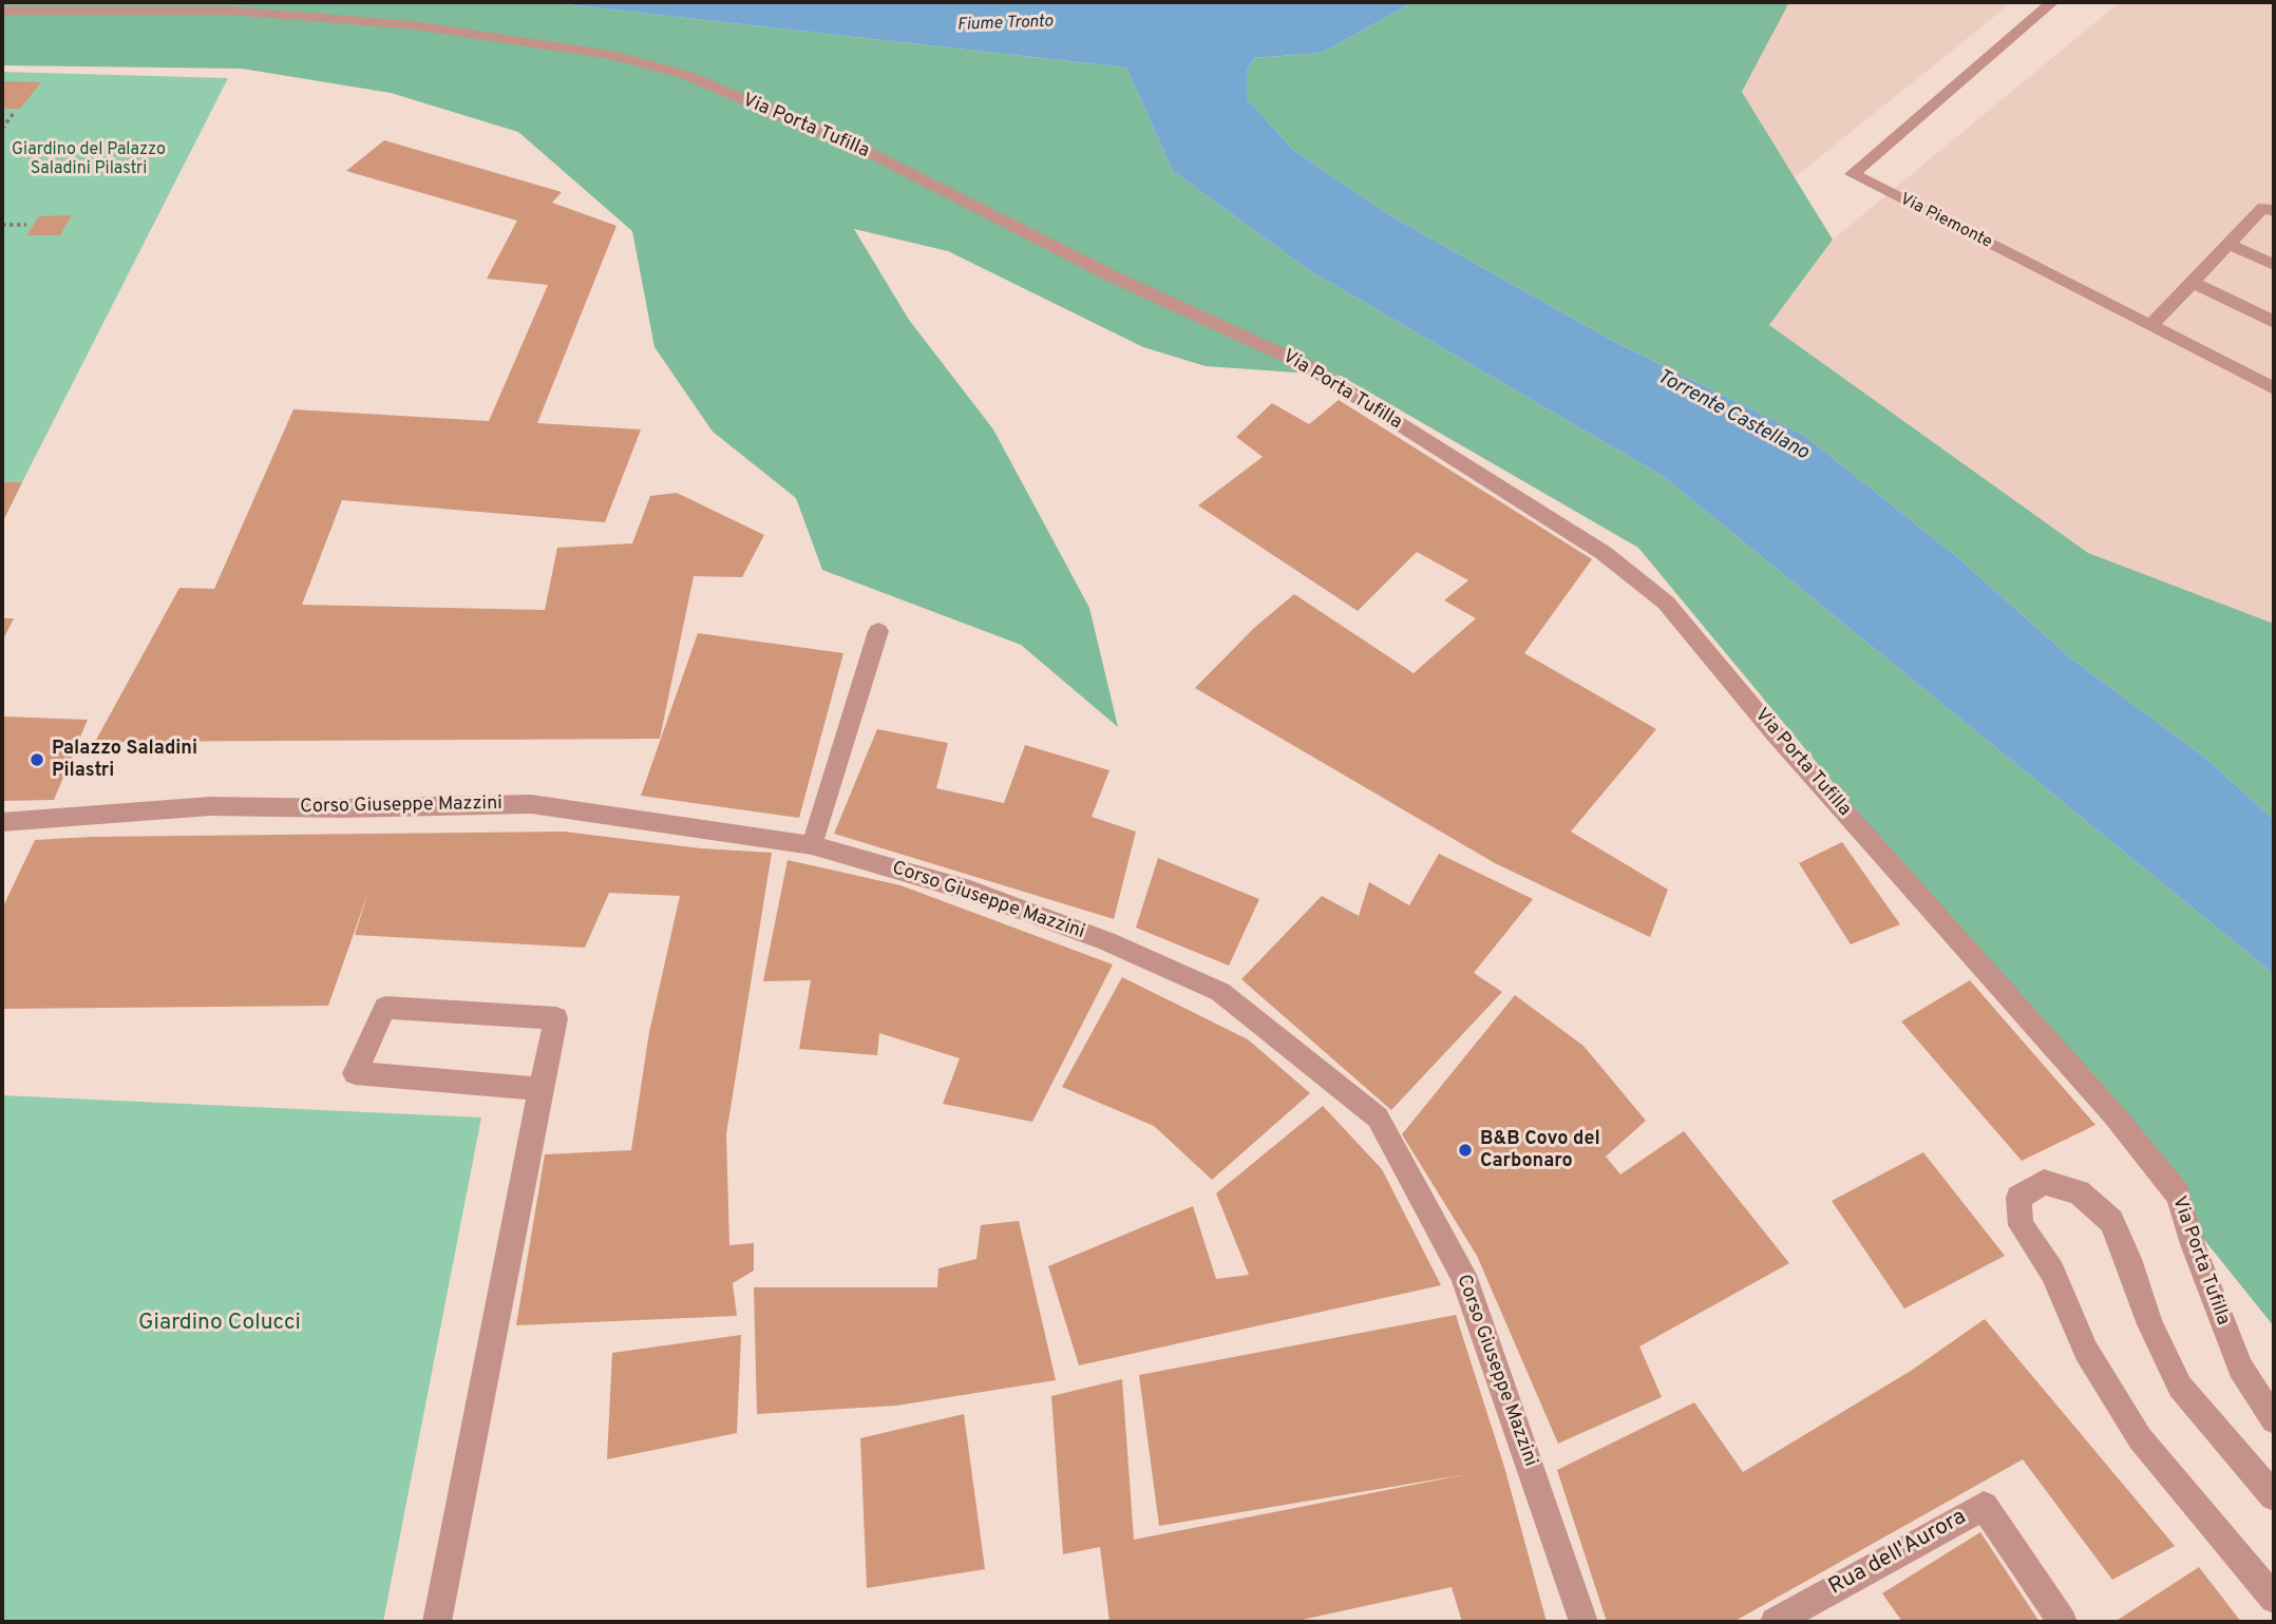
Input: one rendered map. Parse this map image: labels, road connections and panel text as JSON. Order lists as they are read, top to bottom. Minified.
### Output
{"streets":{"street":["Via Porta Tufilla","Via Piemonte","Corso Giuseppe Mazzini","Rua dell'Aurora"]},"water":["Fiume Tronto","Torrente Castellano"],"parks":["Giardino del Palazzo Saladini Pilastri","Giardino Colucci"],"places":["Palazzo Saladini Pilastri","B&B Covo del Carbonaro"]}
